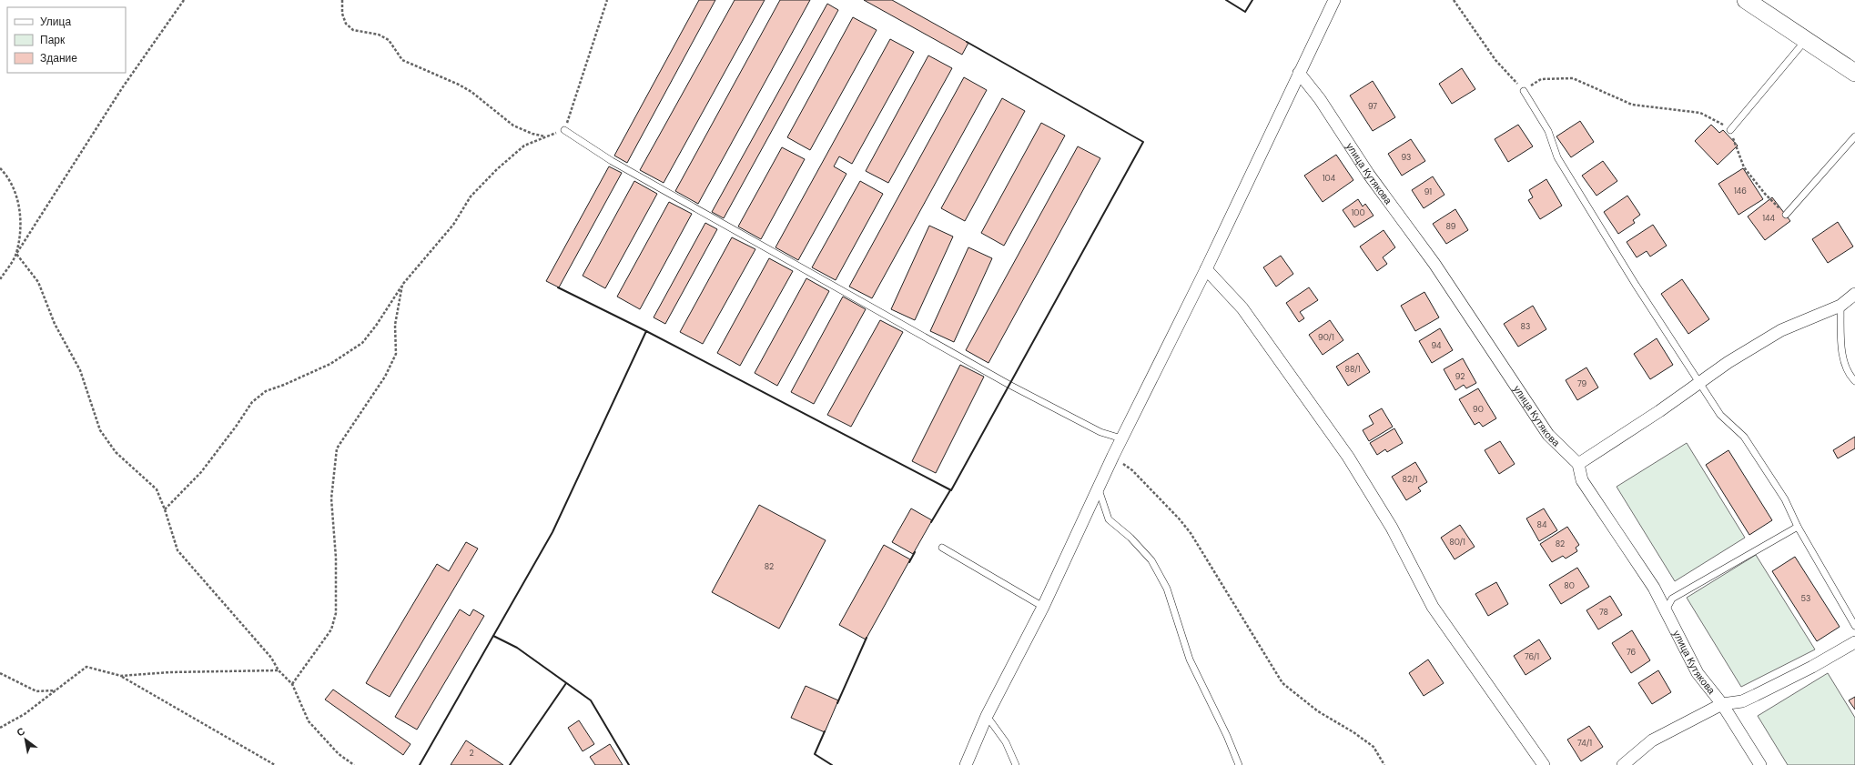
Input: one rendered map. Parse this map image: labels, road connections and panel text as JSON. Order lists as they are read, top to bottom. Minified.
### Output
{"streets":{"street":["улица Кутякова"]},"house_numbers":["97","93","104","146","91","100","144","89","83","90/1","94","88/1","92","79","90","82/1","84","80/1","82","82","80","53","78","76","76/1","74/1","2"],"legend":["Улица","Парк","Здание"],"north":"top left"}
